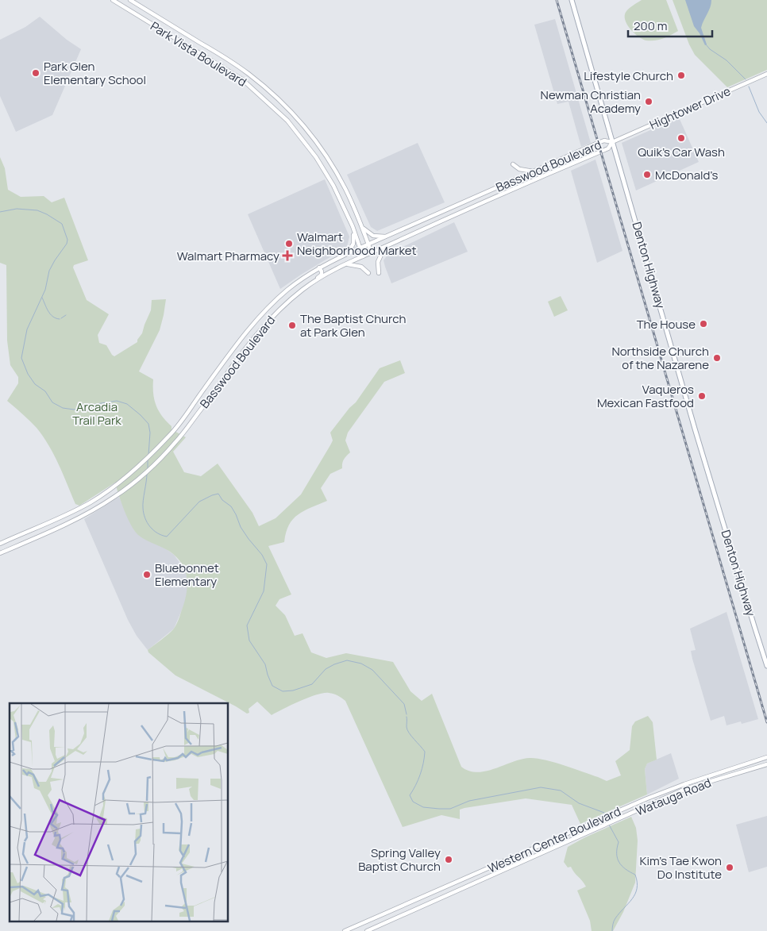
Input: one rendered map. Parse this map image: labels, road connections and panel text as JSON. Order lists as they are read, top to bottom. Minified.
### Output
{"streets":{"main road":["Park Vista Boulevard","Hightower Drive","Basswood Boulevard","Denton Highway","Watauga Road","Western Center Boulevard"]},"crossings":[["Park Vista Boulevard","Basswood Boulevard"],["Hightower Drive","Basswood Boulevard"],["Hightower Drive","Denton Highway"],["Basswood Boulevard","Denton Highway"],["Watauga Road","Western Center Boulevard"]],"parks":["Arcadia Trail Park"],"places":{"other":["Park Glen Elementary School","Lifestyle Church","Newman Christian Academy","Quik's Car Wash","McDonald's","Walmart Neighborhood Market","The House","The Baptist Church at Park Glen","Northside Church of the Nazarene","Vaqueros Mexican Fastfood","Bluebonnet Elementary","Spring Valley Baptist Church","Kim's Tae Kwon Do Institute"],"health":["Walmart Pharmacy"]},"scale_bar":"200 m"}
